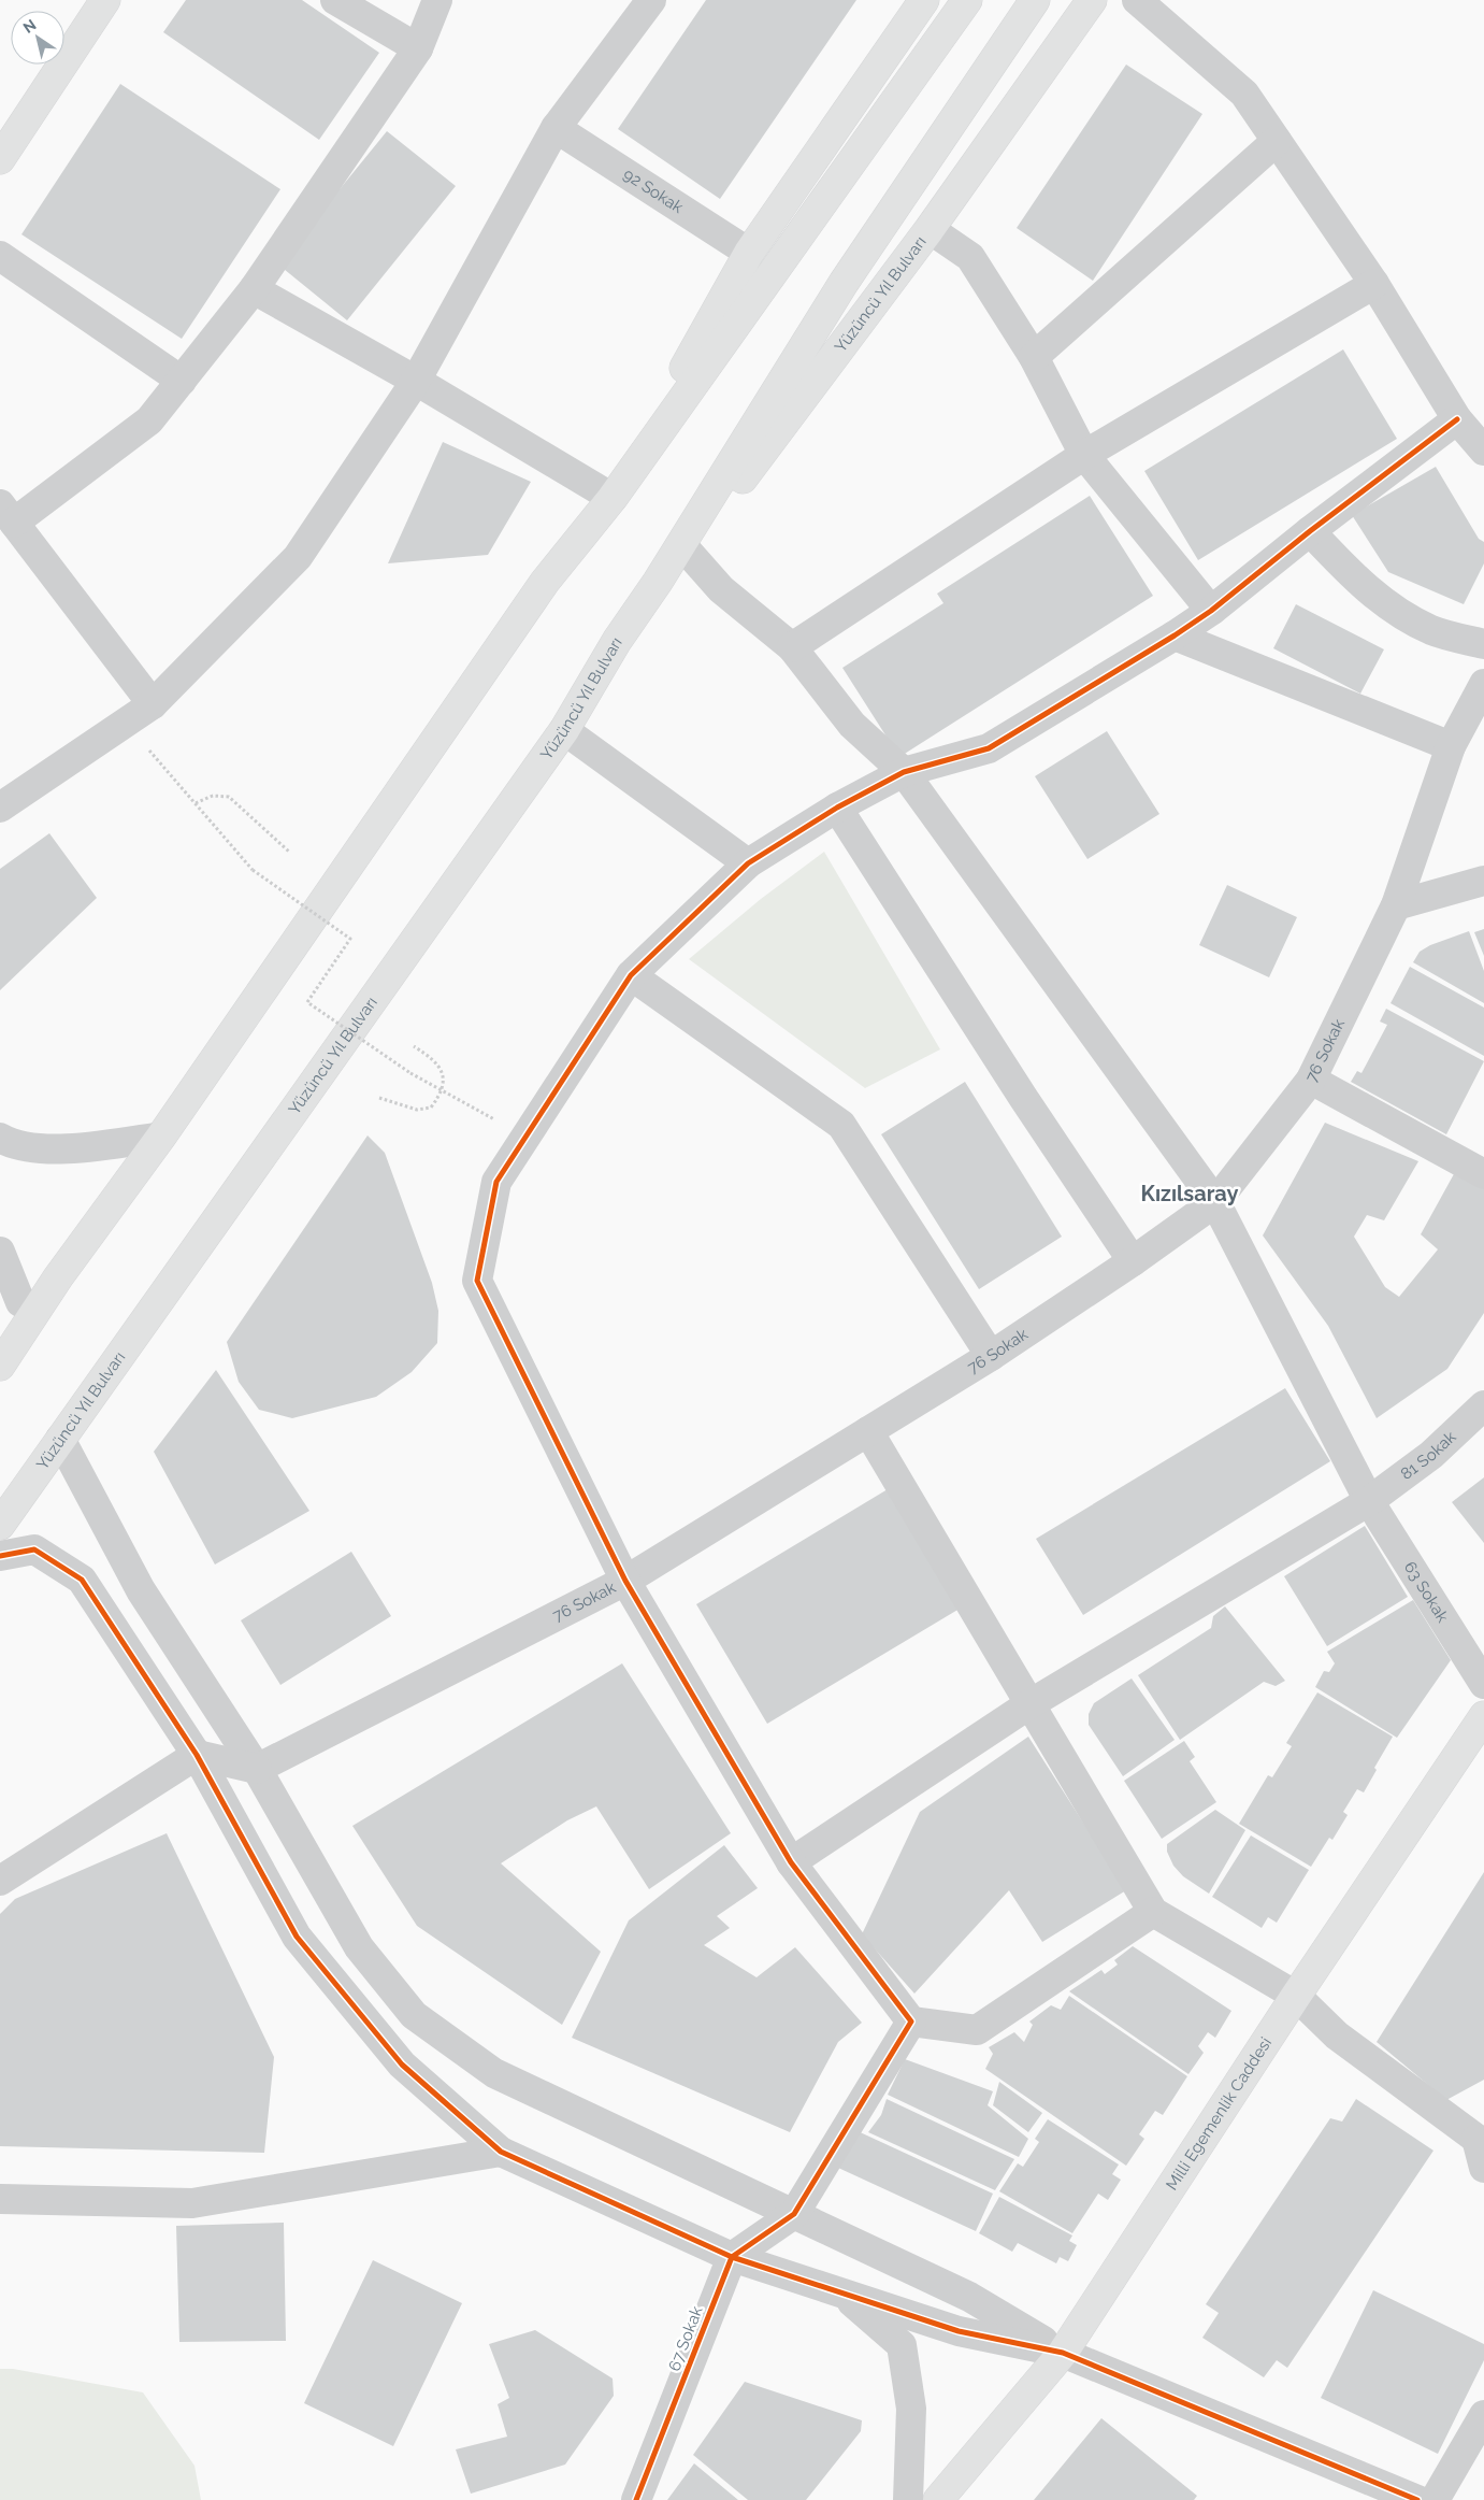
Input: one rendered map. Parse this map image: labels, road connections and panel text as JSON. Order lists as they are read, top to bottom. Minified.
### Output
{"streets":{"main road":["Yüzüncü Yıl Bulvarı","Milli Egemenlik Caddesi"],"street":["92 Sokak","76 Sokak","81 Sokak","63 Sokak","67 Sokak"]},"crossings":[["Yüzüncü Yıl Bulvarı","63 Sokak"],["76 Sokak","63 Sokak"],["81 Sokak","63 Sokak"]],"districts":["Kızılsaray"],"north":"top left"}
